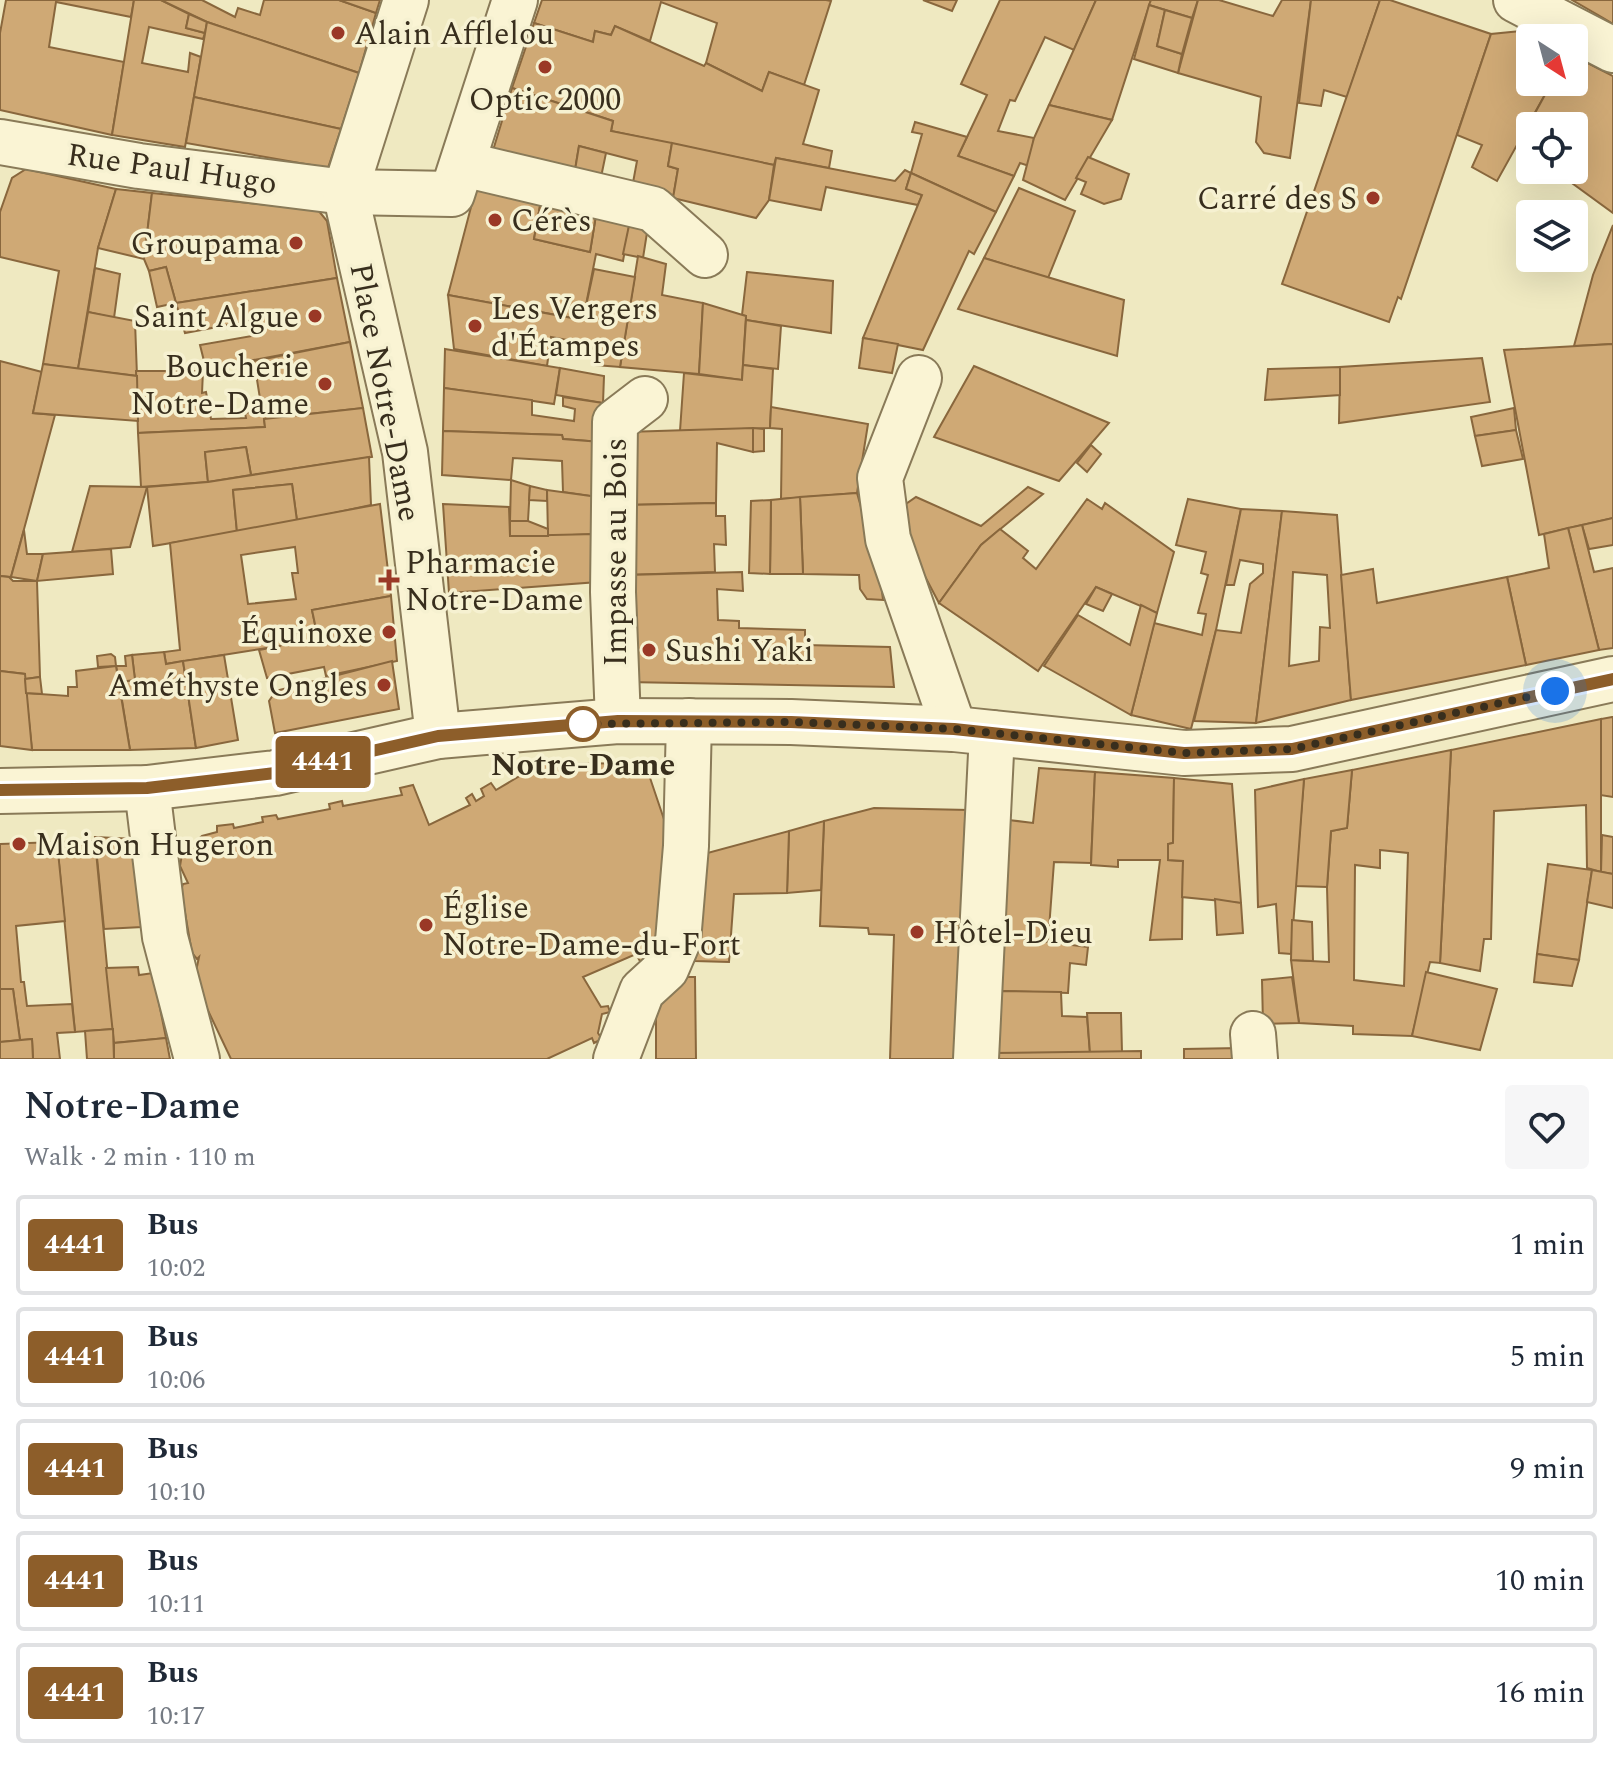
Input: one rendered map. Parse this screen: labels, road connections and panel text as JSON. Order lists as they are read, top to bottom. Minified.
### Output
{"streets":{"street":["Rue Paul Hugo","Place Notre-Dame","Impasse au Bois"]},"crossings":[["Rue Paul Hugo","Place Notre-Dame"]],"places":{"other":["Alain Afflelou","Optic 2000","Carré des S","Cérès","Groupama","Saint Algue","Les Vergers d'Étampes","Boucherie Notre-Dame","Équinoxe","Sushi Yaki","Améthyste Ongles","Notre-Dame","Maison Hugeron","Église Notre-Dame-du-Fort","Hôtel-Dieu"],"health":["Pharmacie Notre-Dame"]},"lines":["bus line 4441"],"north":"bottom right","page":{"on_map":"4441","heading":["Notre-Dame","Walk · 2 min · 110 m"],"list":[{"mark":"4441","name":"Bus","note":"10:02","value":"1 min"},{"mark":"4441","name":"Bus","note":"10:06","value":"5 min"},{"mark":"4441","name":"Bus","note":"10:10","value":"9 min"},{"mark":"4441","name":"Bus","note":"10:11","value":"10 min"},{"mark":"4441","name":"Bus","note":"10:17","value":"16 min"}]}}
